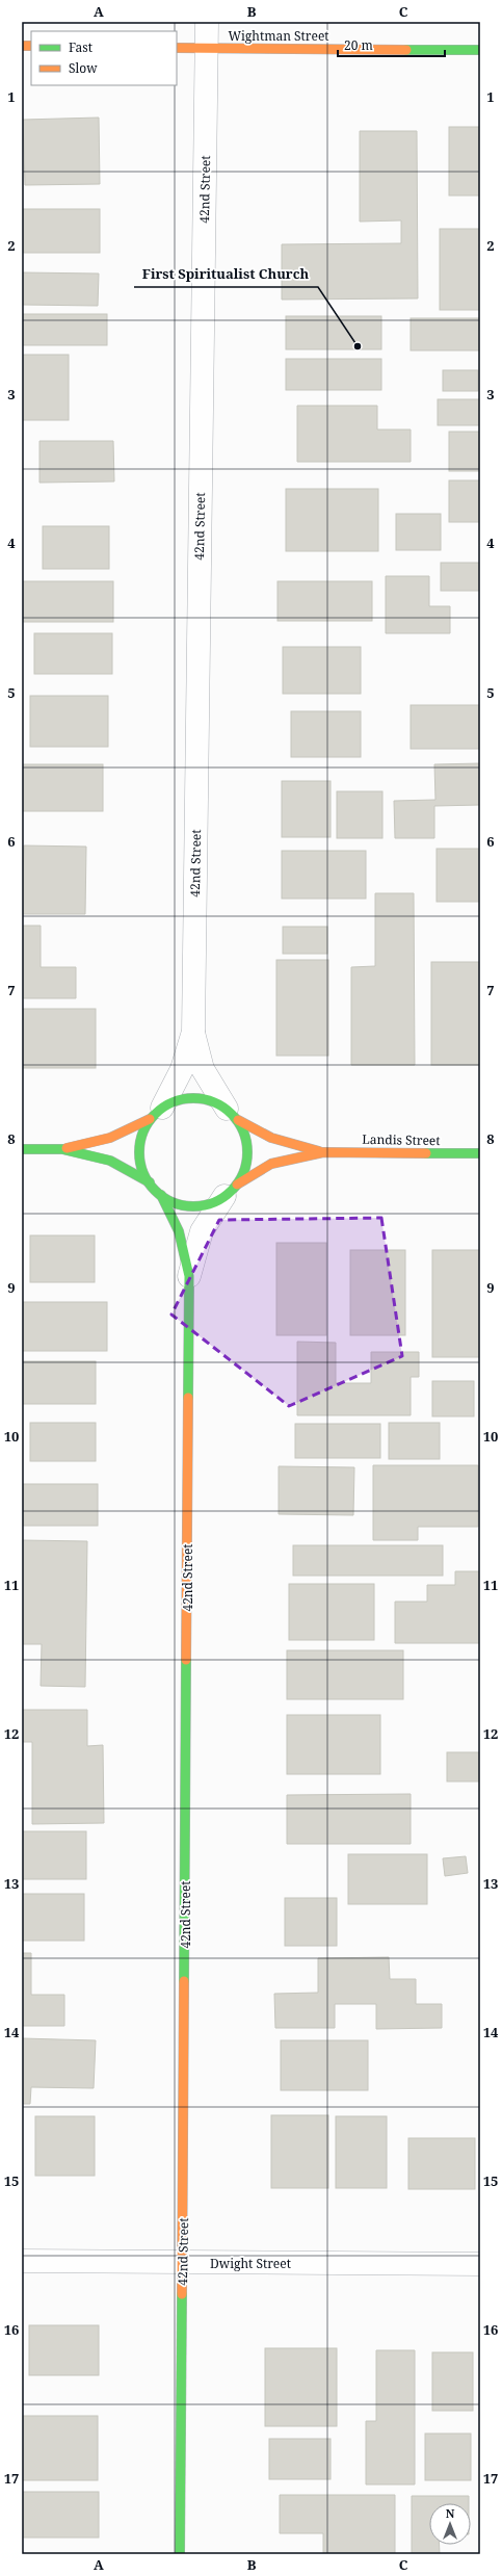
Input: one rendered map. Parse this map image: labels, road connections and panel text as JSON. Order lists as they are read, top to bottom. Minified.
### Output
{"streets":{"street":["Wightman Street","42nd Street","Landis Street","Dwight Street"]},"crossings":[["Wightman Street","42nd Street"],["42nd Street","Landis Street"],["42nd Street","Dwight Street"]],"places":["First Spiritualist Church"],"legend":["Fast","Slow"],"scale_bar":"20 m","north":"top","grid":{"columns":["A","B","C"],"rows":["1","2","3","4","5","6","7","8","9","10","11","12","13","14","15","16","17"]}}
